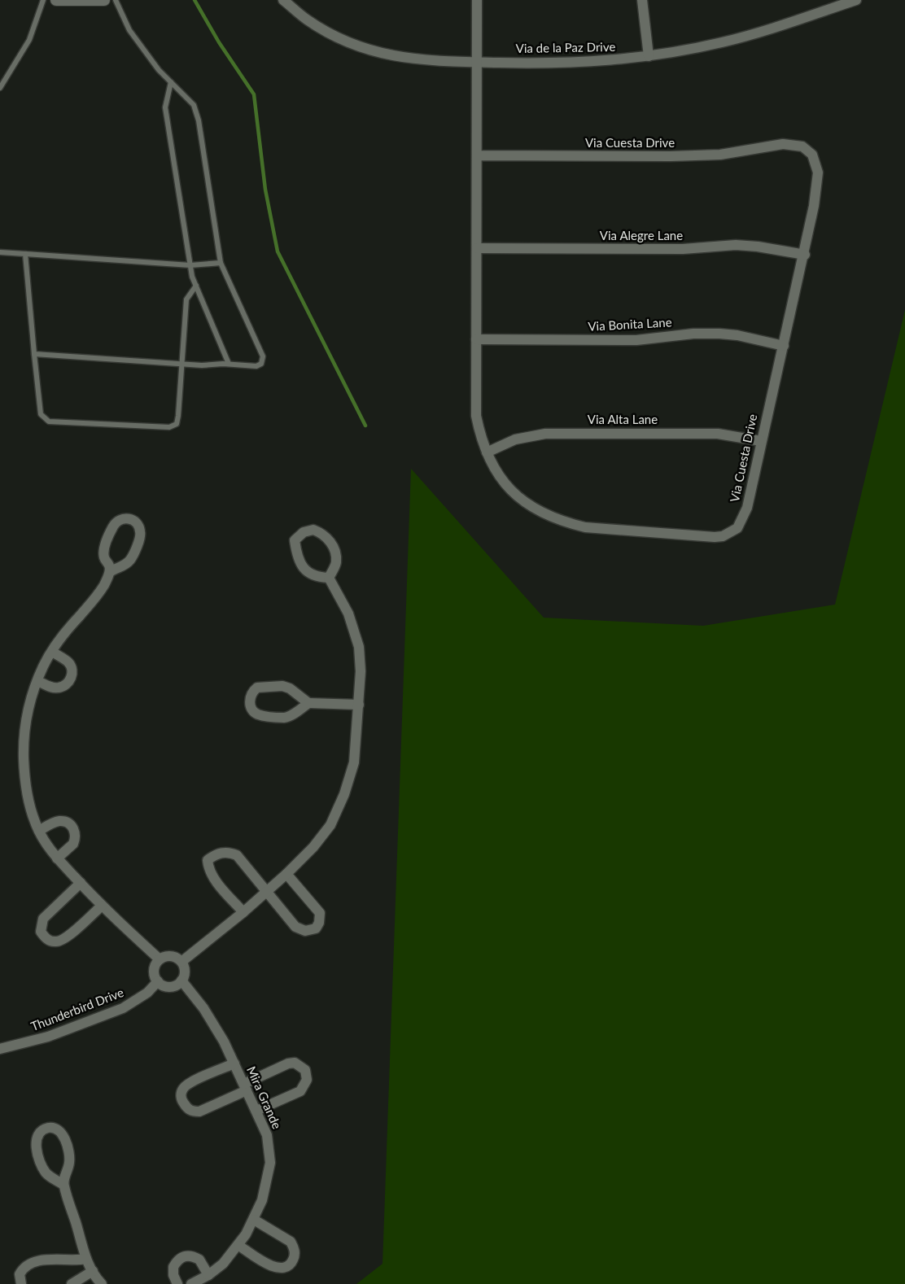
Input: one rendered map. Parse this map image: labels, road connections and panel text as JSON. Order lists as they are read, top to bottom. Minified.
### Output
{"streets":{"street":["Via de la Paz Drive","Via Cuesta Drive","Via Alegre Lane","Via Bonita Lane","Via Alta Lane","Thunderbird Drive","Mira Grande"]},"crossings":[["Via de la Paz Drive","Via Cuesta Drive"],["Via Cuesta Drive","Via Alegre Lane"],["Via Cuesta Drive","Via Bonita Lane"],["Via Cuesta Drive","Via Alta Lane"],["Thunderbird Drive","Mira Grande"]]}
